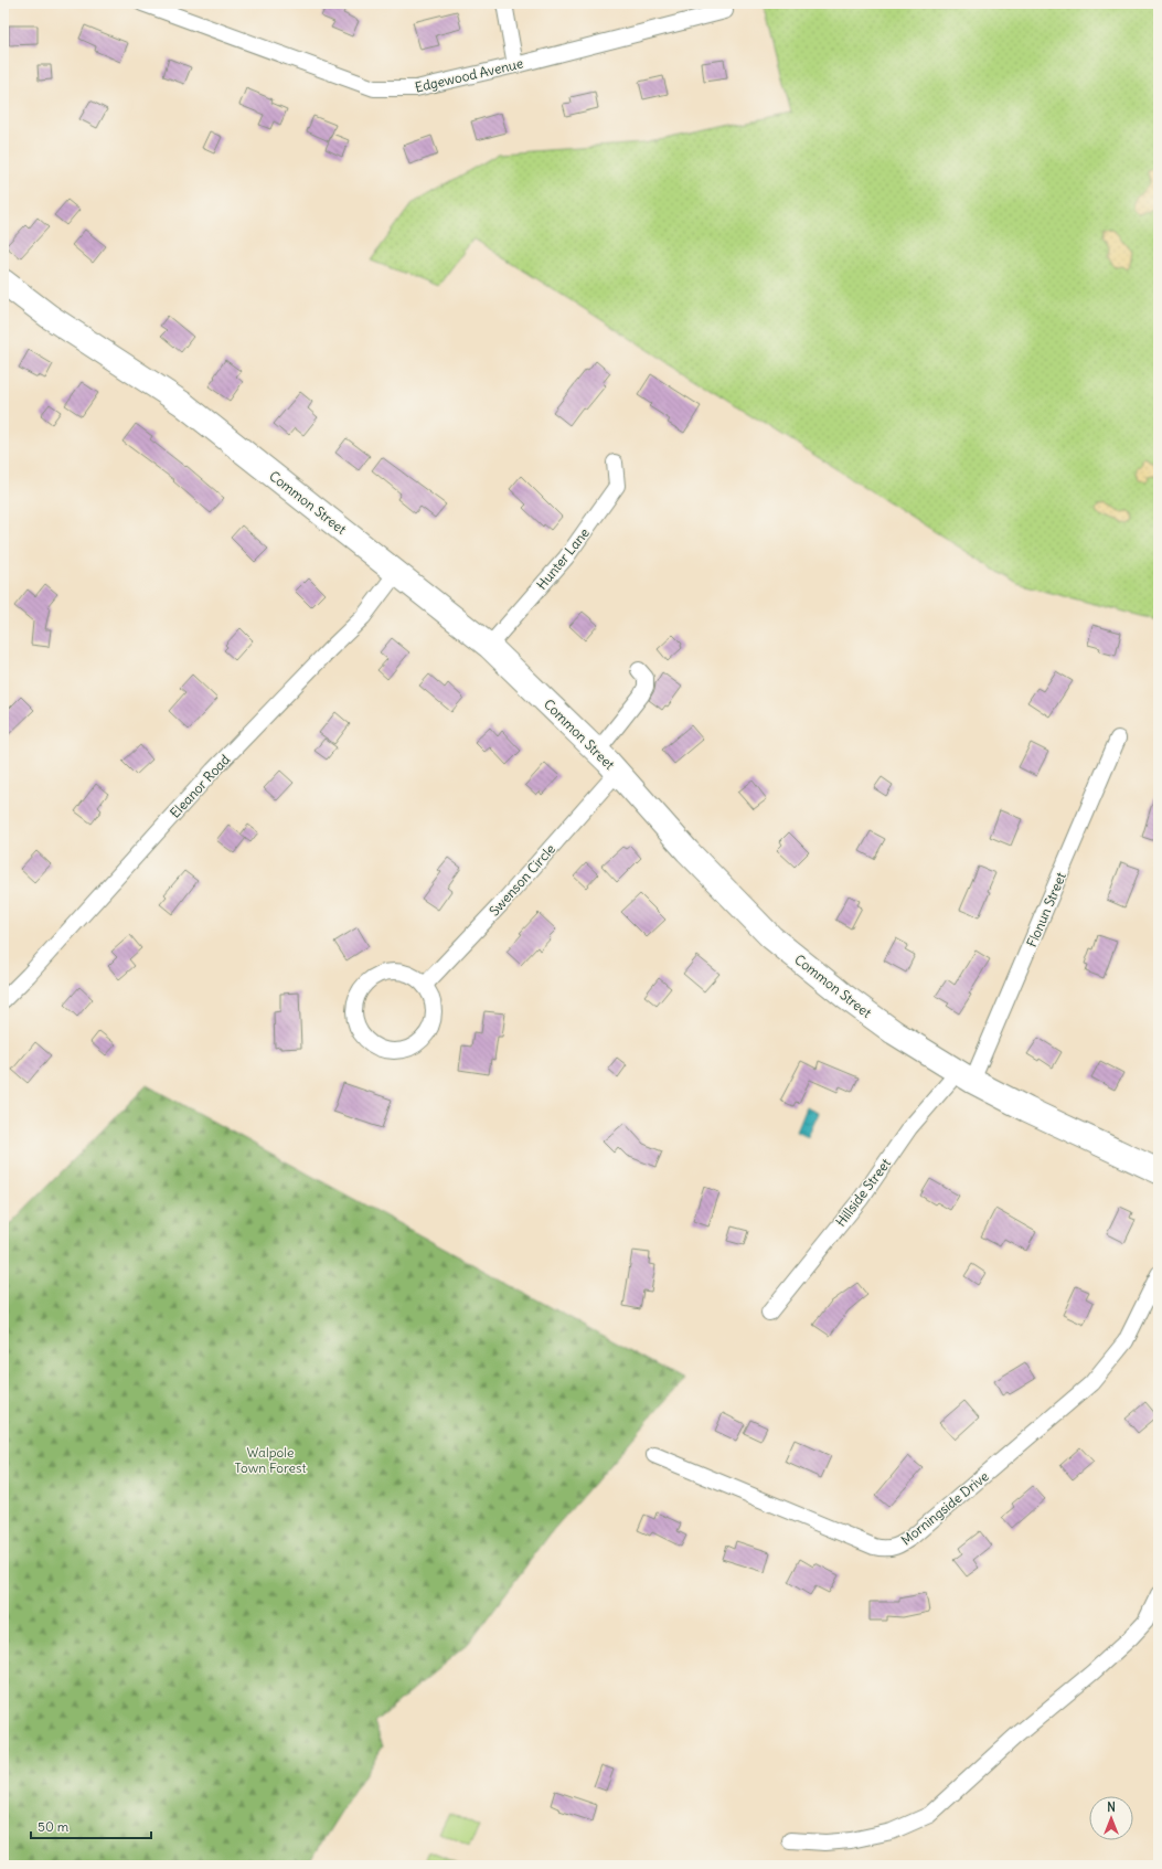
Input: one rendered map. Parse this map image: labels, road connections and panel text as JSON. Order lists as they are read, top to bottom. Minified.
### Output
{"streets":{"main road":["Common Street"],"street":["Edgewood Avenue","Hunter Lane","Eleanor Road","Swenson Circle","Flonun Street","Hillside Street","Morningside Drive"]},"crossings":[["Common Street","Hunter Lane"],["Common Street","Eleanor Road"],["Common Street","Swenson Circle"],["Common Street","Flonun Street"],["Common Street","Hillside Street"],["Flonun Street","Hillside Street"]],"parks":["Walpole Town Forest"],"scale_bar":"50 m","north":"top"}
